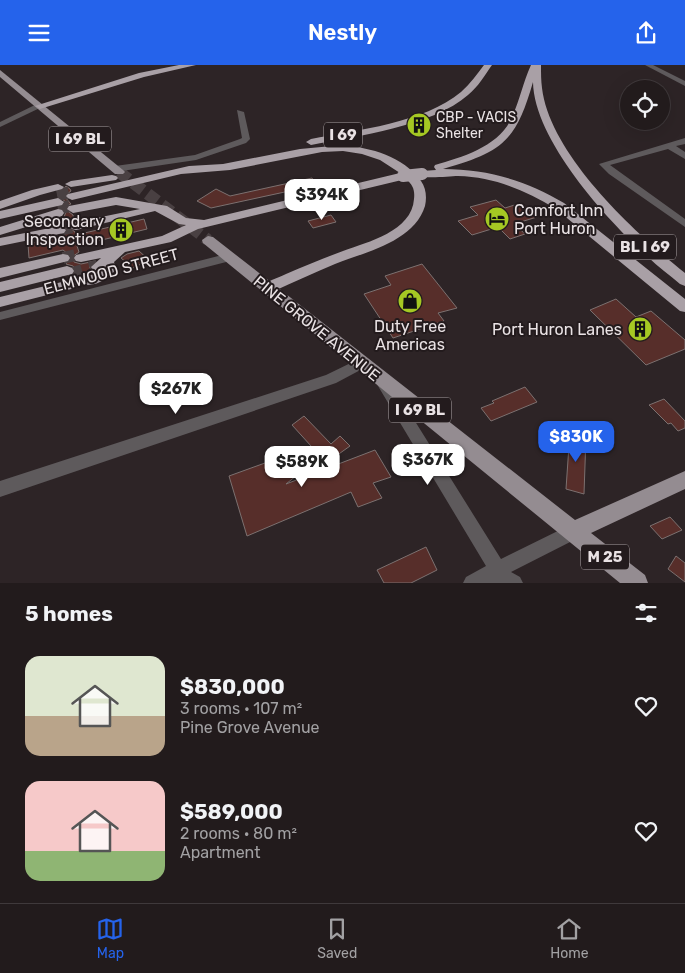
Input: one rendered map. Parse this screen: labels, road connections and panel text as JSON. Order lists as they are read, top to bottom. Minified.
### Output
{"streets":{"highway":["I 69","BL I 69"],"main road":["I 69 BL","PINE GROVE AVENUE","M 25"],"street":["ELMWOOD STREET"]},"crossings":[["ELMWOOD STREET","PINE GROVE AVENUE"]],"places":{"building":["CBP - VACIS Shelter","Secondary Inspection","Port Huron Lanes"],"hotel":["Comfort Inn Port Huron"],"shop":["Duty Free Americas"]},"page":{"header":"Nestly","price":["$394K","$267K","$830K","$367K","$589K"],"heading":"5 homes","list":[{"name":"$830,000","note":"3 rooms · 107 m² · Pine Grove Avenue"},{"name":"$589,000","note":"2 rooms · 80 m² · Apartment"}],"tabs":["Map","Saved","Home"]}}
